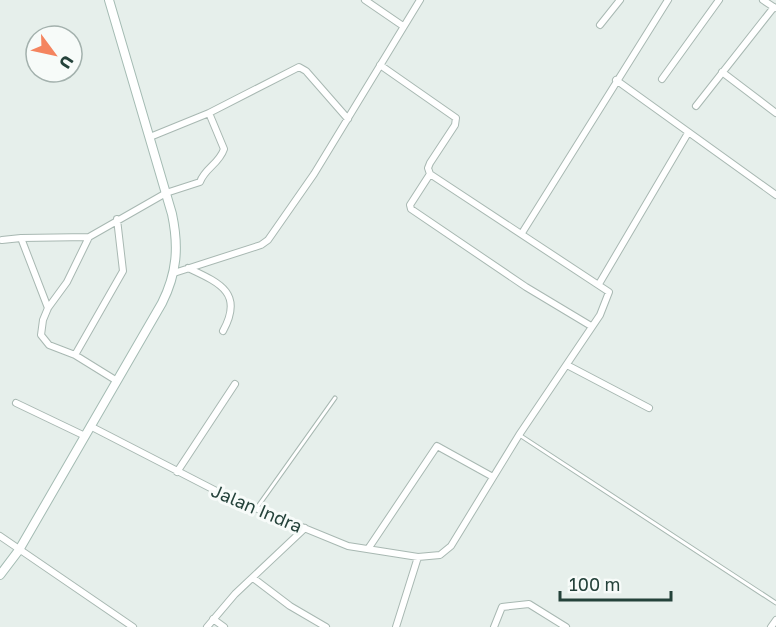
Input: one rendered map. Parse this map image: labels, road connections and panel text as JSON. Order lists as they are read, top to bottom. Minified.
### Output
{"streets":{"street":["Jalan Indra"]},"scale_bar":"100 m","north":"bottom right"}
